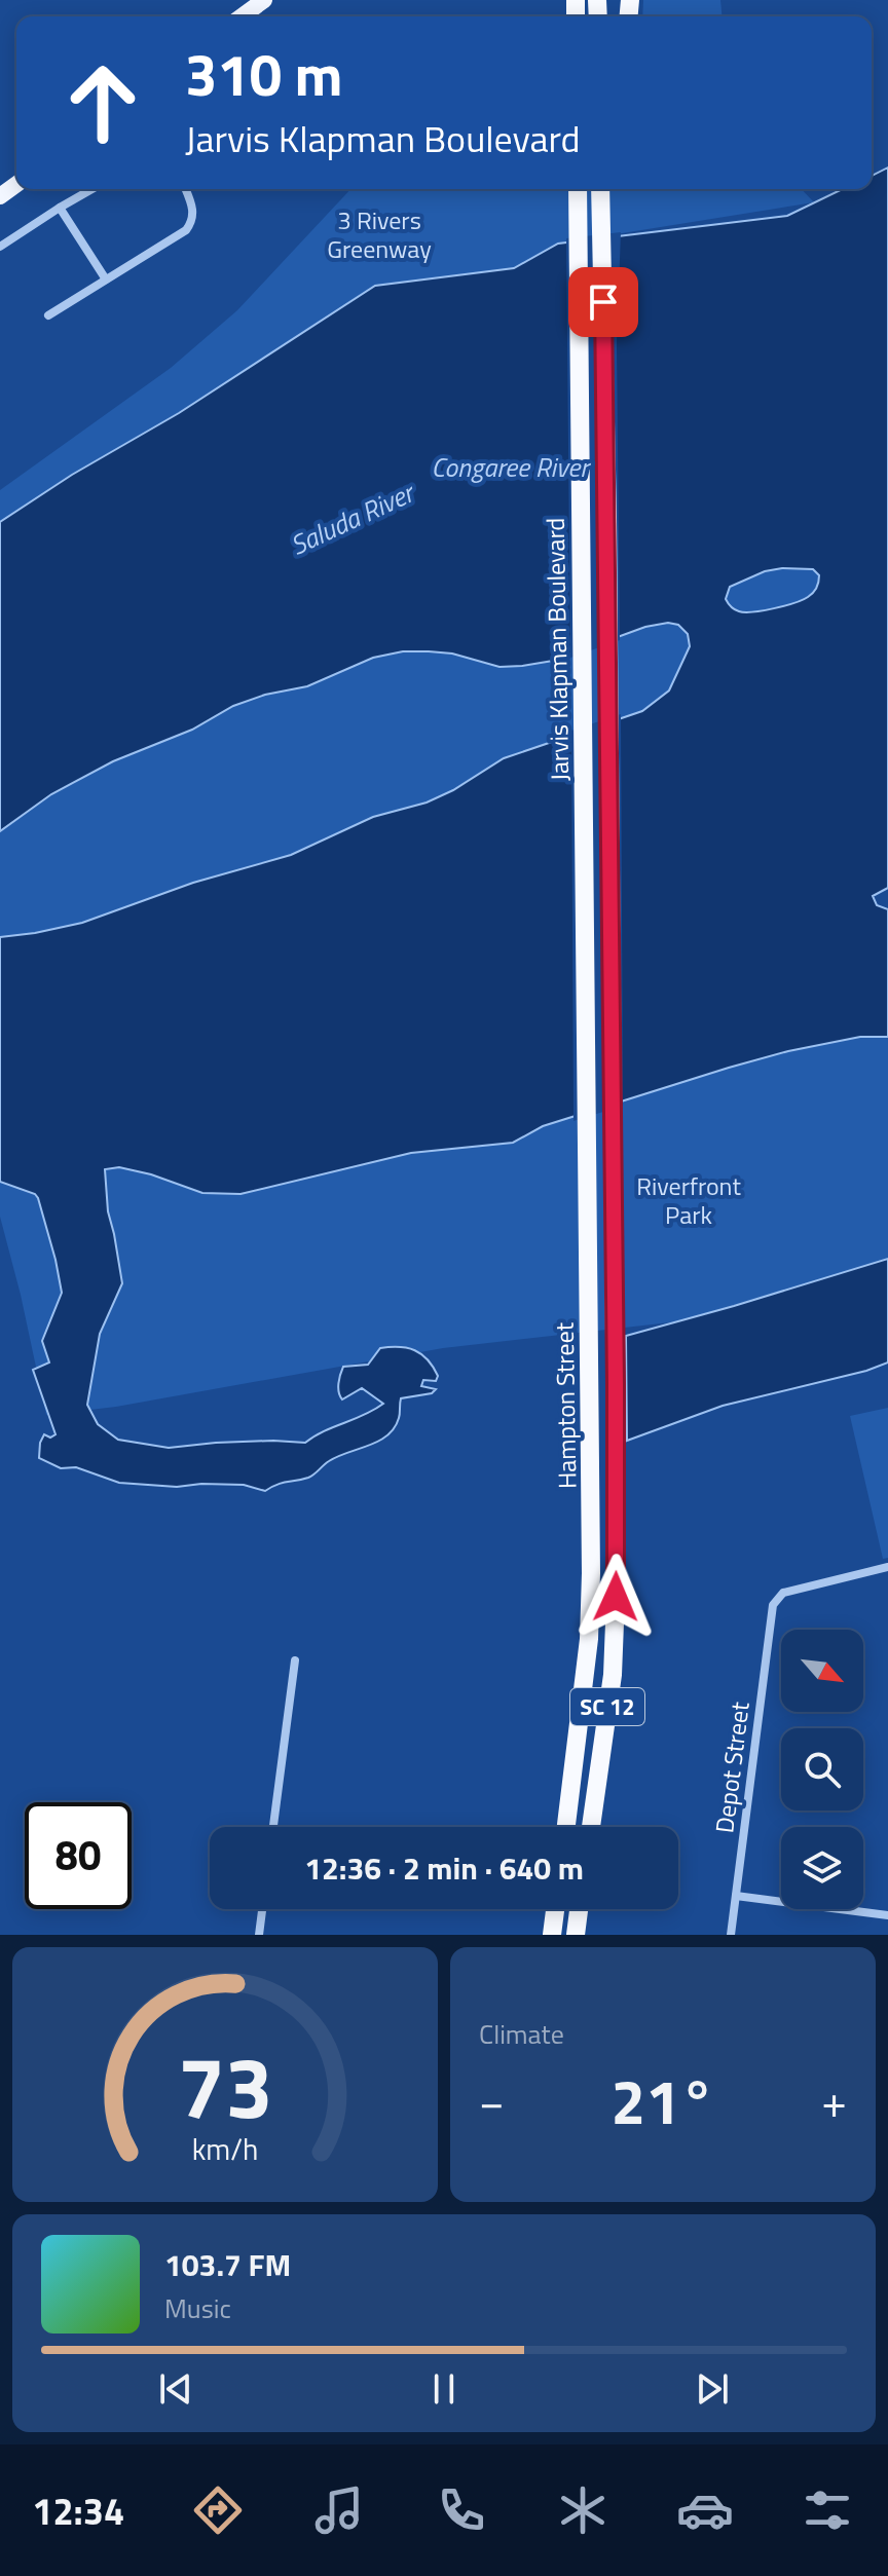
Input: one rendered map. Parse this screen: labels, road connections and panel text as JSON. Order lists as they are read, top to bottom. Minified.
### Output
{"streets":{"highway":["Jarvis Klapman Boulevard","Hampton Street","SC 12"],"street":["Depot Street"]},"crossings":[["Jarvis Klapman Boulevard","Hampton Street"]],"water":["Congaree River","Saluda River"],"parks":["3 Rivers Greenway","Riverfront Park"],"north":"bottom right","page":{"turn":["310 m","Jarvis Klapman Boulevard"],"limit":"80","trip":"12:36 · 2 min · 640 m","tile":"Climate","heat":["−","21°","+"],"song":["103.7 FM","Music"],"tabs":"12:34","gauge":["73","km/h"]}}
